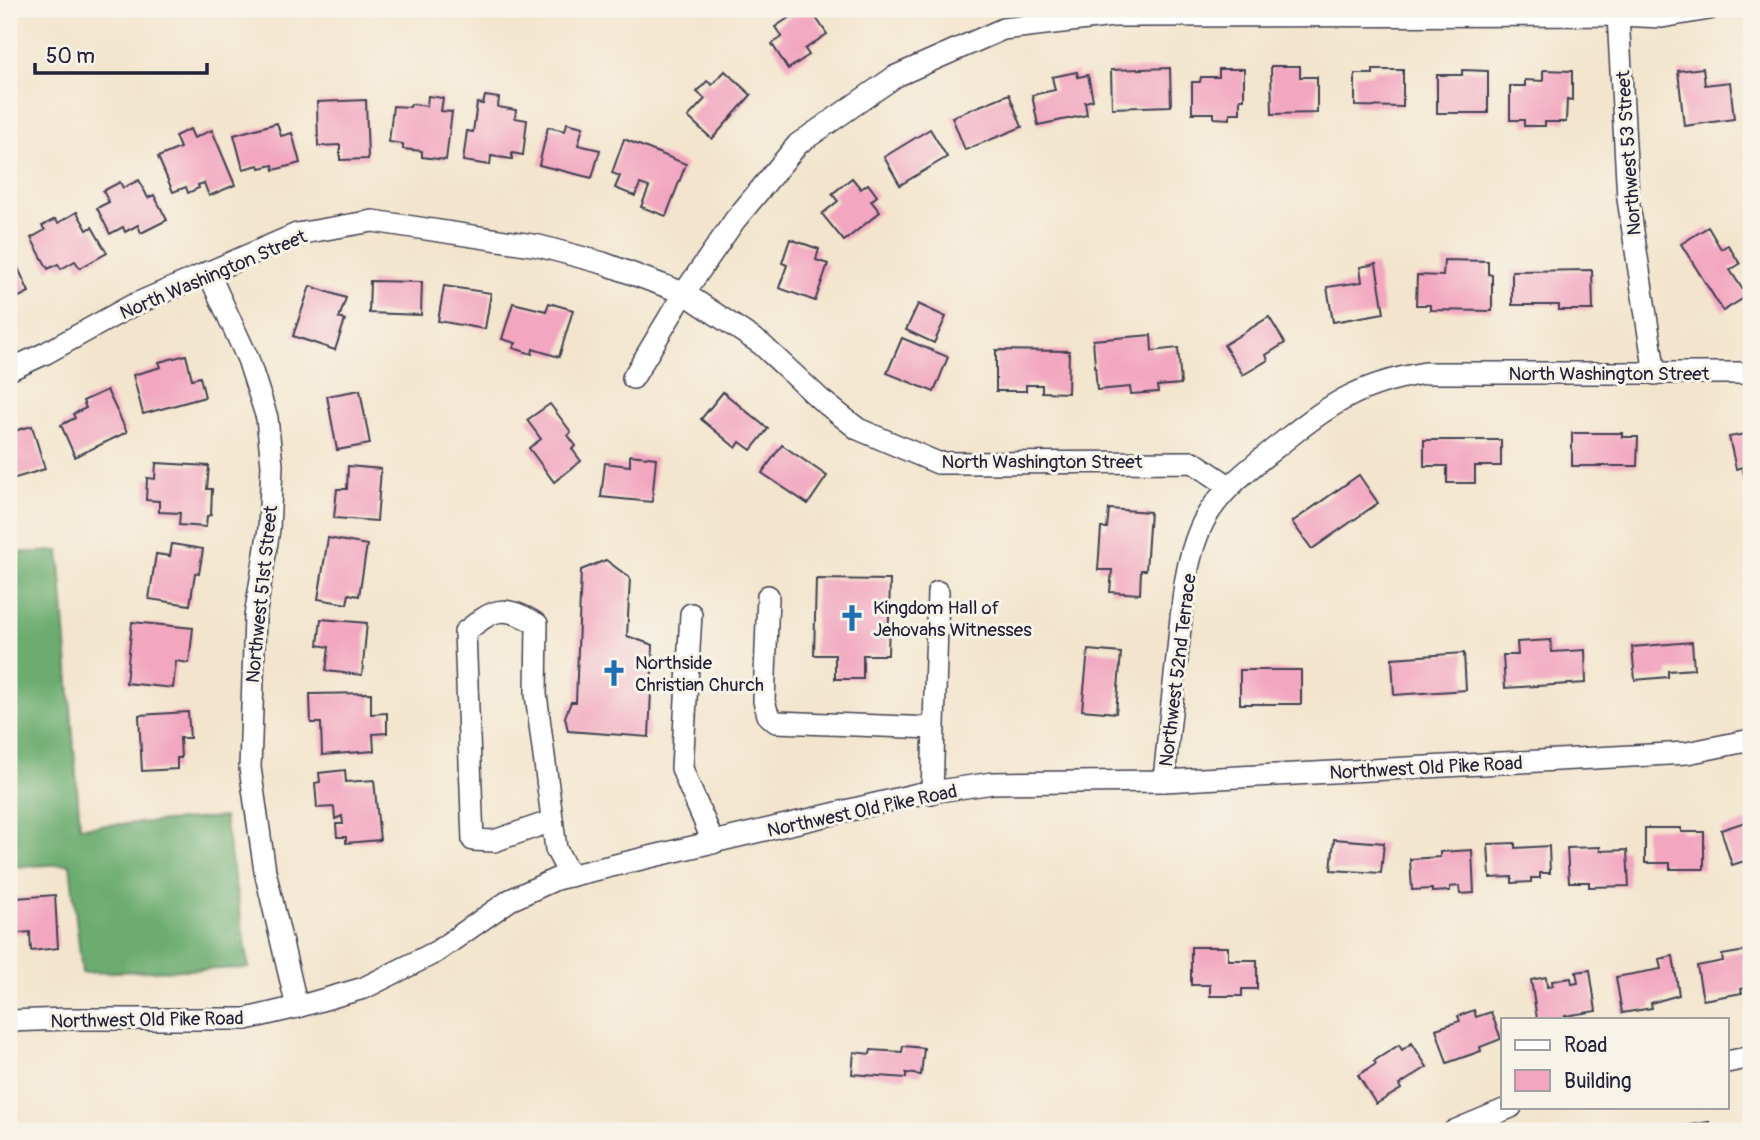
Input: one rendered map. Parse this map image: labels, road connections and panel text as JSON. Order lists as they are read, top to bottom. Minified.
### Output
{"streets":{"street":["Northwest 53 Street","North Washington Street","Northwest 51st Street","Northwest 52nd Terrace","Northwest Old Pike Road"]},"crossings":[["Northwest 53 Street","North Washington Street"],["North Washington Street","Northwest 51st Street"],["North Washington Street","Northwest 52nd Terrace"],["Northwest 51st Street","Northwest Old Pike Road"],["Northwest 52nd Terrace","Northwest Old Pike Road"]],"places":{"church":["Kingdom Hall of Jehovahs Witnesses","Northside Christian Church"]},"legend":["Road","Building"],"scale_bar":"50 m"}
